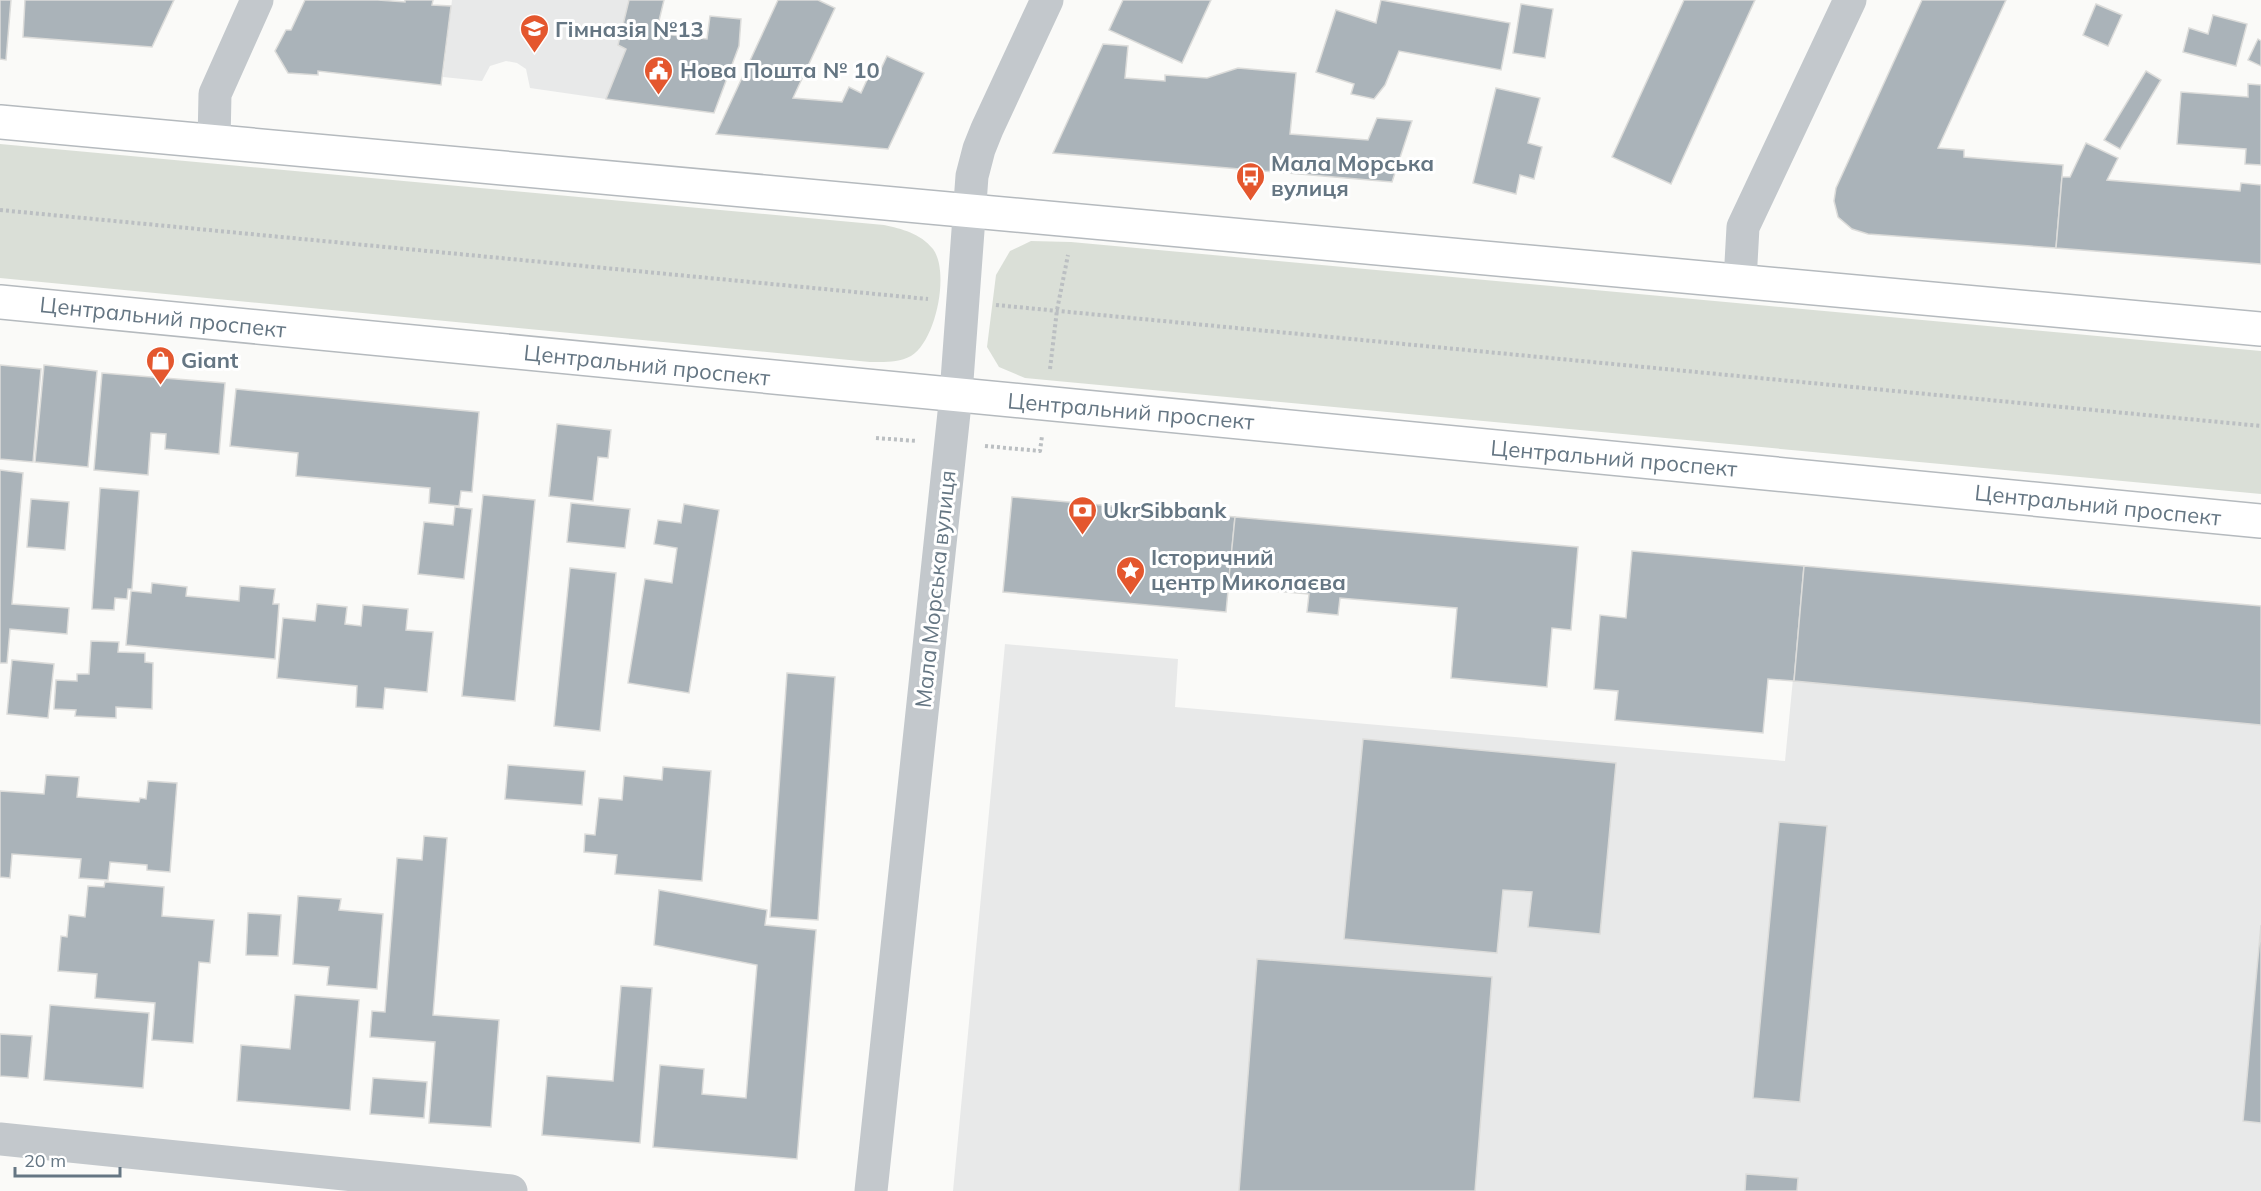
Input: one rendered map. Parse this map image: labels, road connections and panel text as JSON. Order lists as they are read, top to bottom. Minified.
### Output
{"streets":{"main road":["Центральний проспект"],"street":["Мала Морська вулиця"]},"crossings":[["Центральний проспект","Мала Морська вулиця"]],"places":{"school or university":["Гімназія №13"],"public building":["Нова Пошта № 10"],"bus stop":["Мала Морська вулиця"],"shop":["Giant"],"bank":["UkrSibbank"],"place":["Історичний центр Миколаєва"]},"scale_bar":"20 m"}
